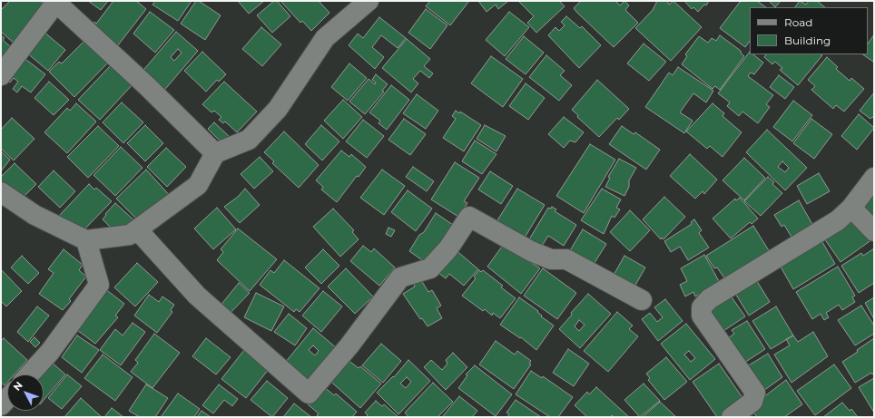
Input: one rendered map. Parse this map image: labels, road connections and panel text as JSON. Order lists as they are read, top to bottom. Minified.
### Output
{"legend":["Road","Building"],"north":"top left"}
